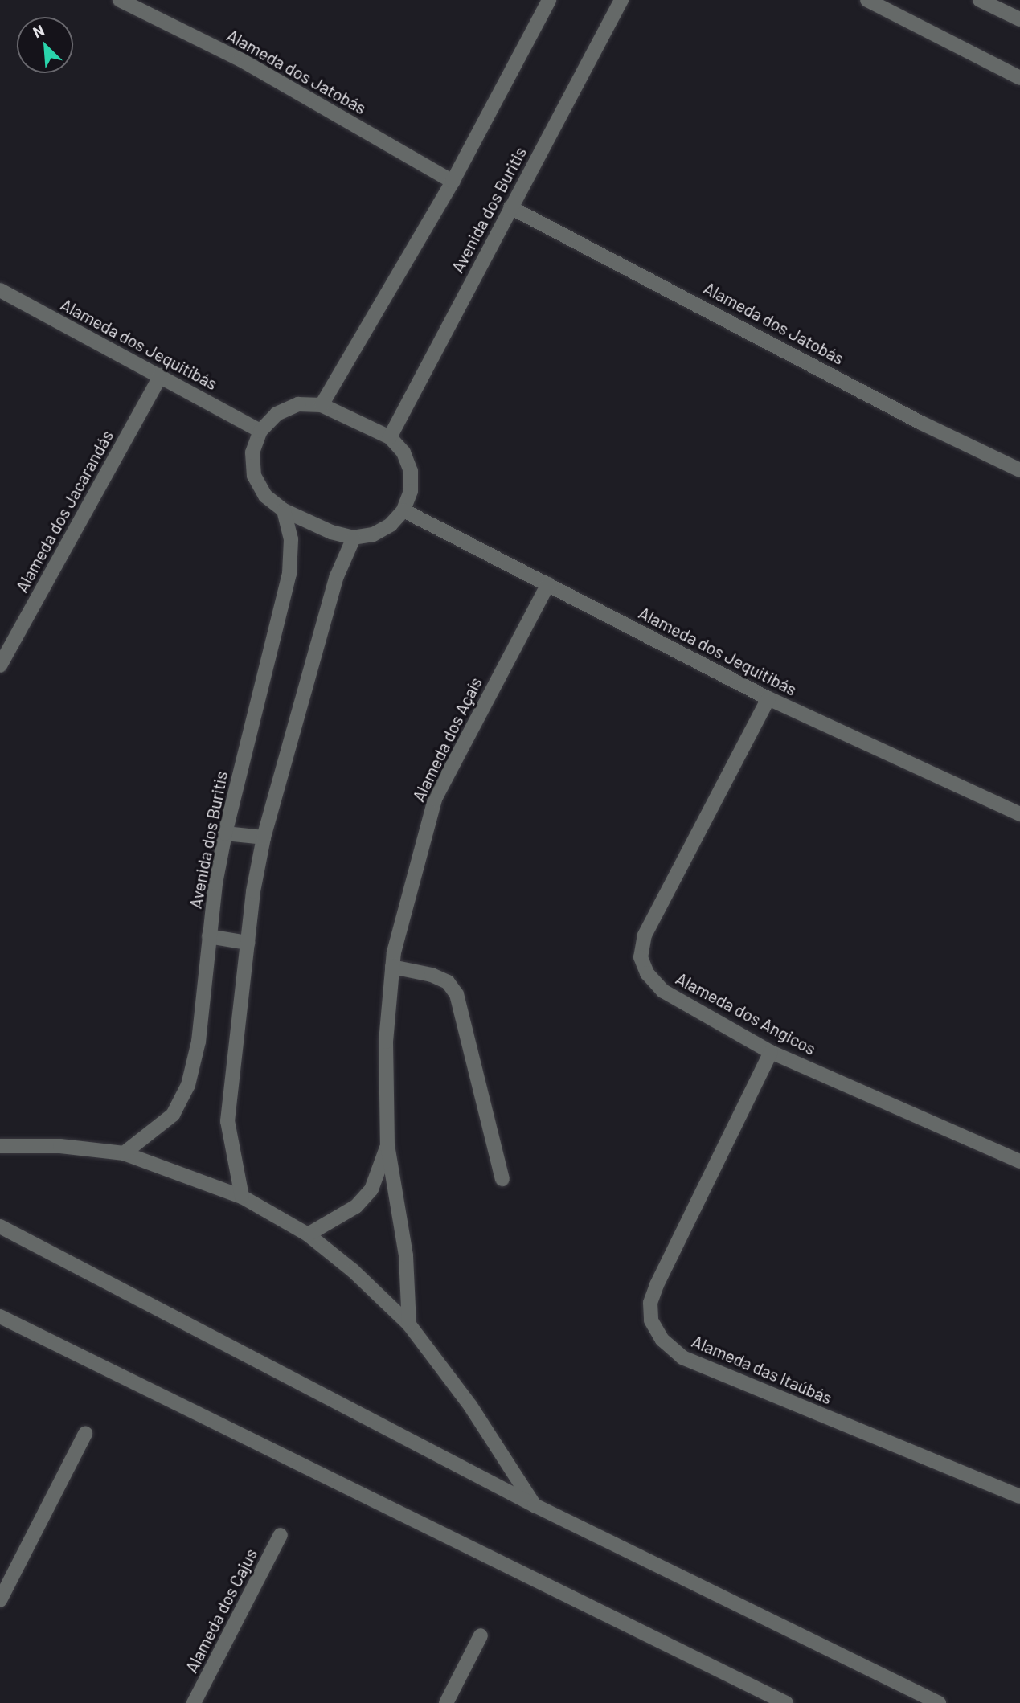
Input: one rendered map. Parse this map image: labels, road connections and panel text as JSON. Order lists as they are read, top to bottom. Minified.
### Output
{"streets":{"street":["Alameda dos Jatobás","Avenida dos Buritis","Alameda dos Jequitibás","Alameda dos Jacarandás","Alameda dos Açaís","Alameda dos Angicos","Alameda das Itaúbás","Alameda dos Cajus"]},"crossings":[["Alameda dos Jatobás","Avenida dos Buritis"],["Avenida dos Buritis","Alameda dos Jequitibás"],["Alameda dos Jequitibás","Alameda dos Jacarandás"],["Alameda dos Jequitibás","Alameda dos Açaís"],["Alameda dos Jequitibás","Alameda dos Angicos"],["Alameda dos Angicos","Alameda das Itaúbás"]],"north":"top left"}
